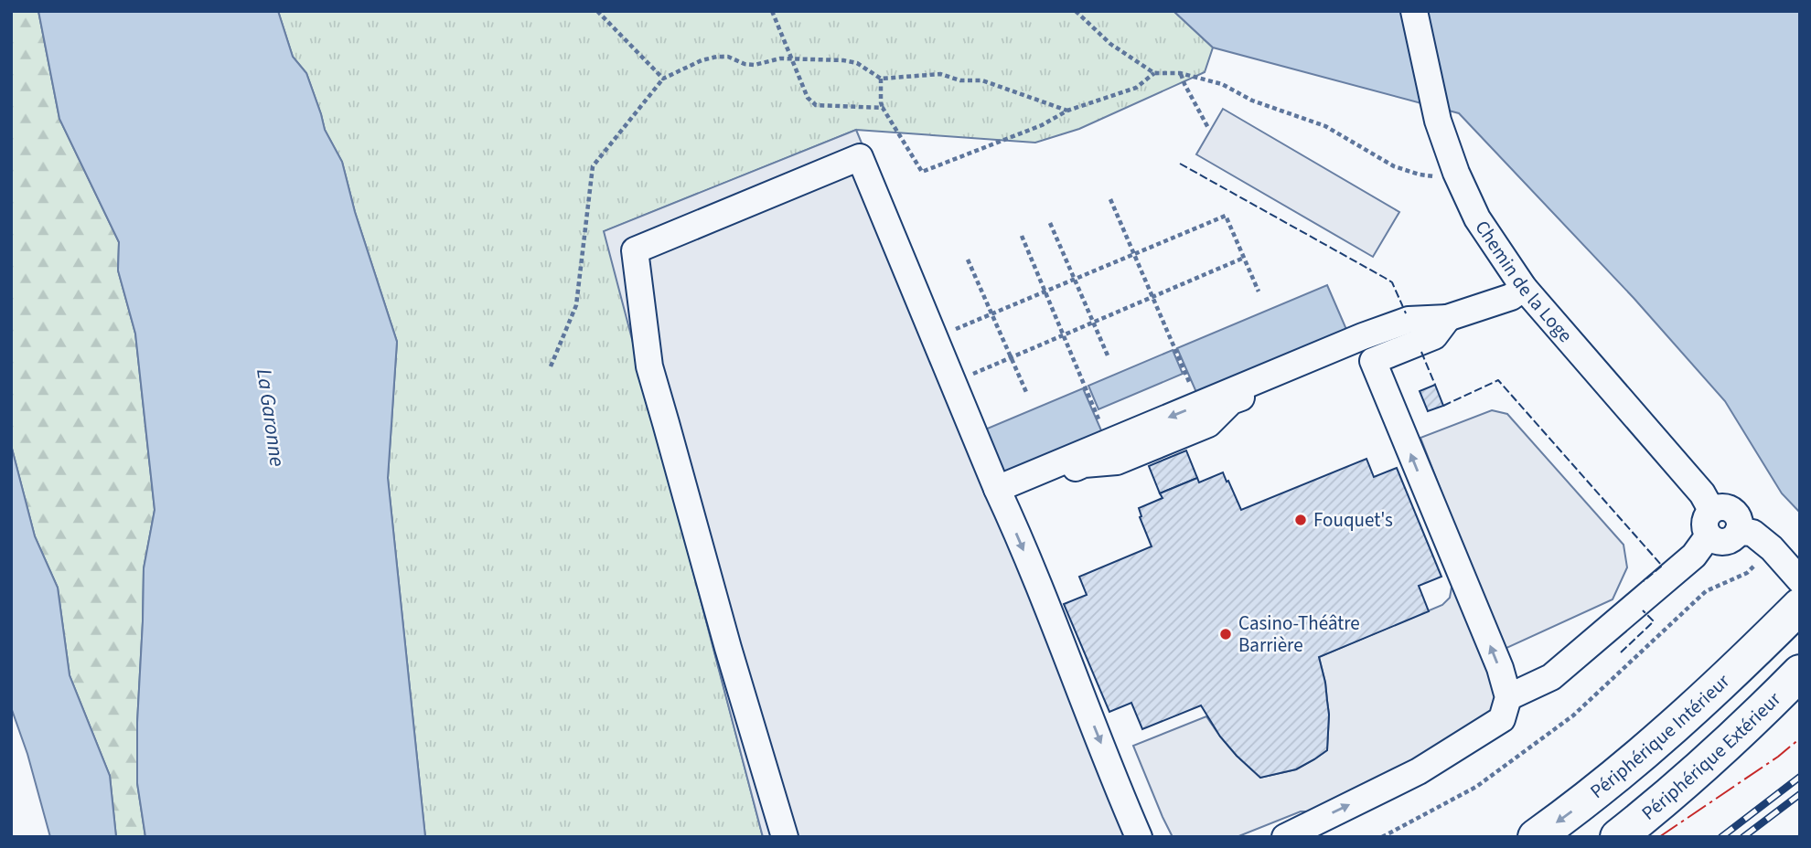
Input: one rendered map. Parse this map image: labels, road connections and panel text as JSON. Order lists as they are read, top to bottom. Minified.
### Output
{"streets":{"highway":["Périphérique Intérieur","Périphérique Extérieur"],"street":["Chemin de la Loge"]},"one_way":["Périphérique Intérieur"],"water":["La Garonne"],"places":["Fouquet's","Casino-Théâtre Barrière"]}
